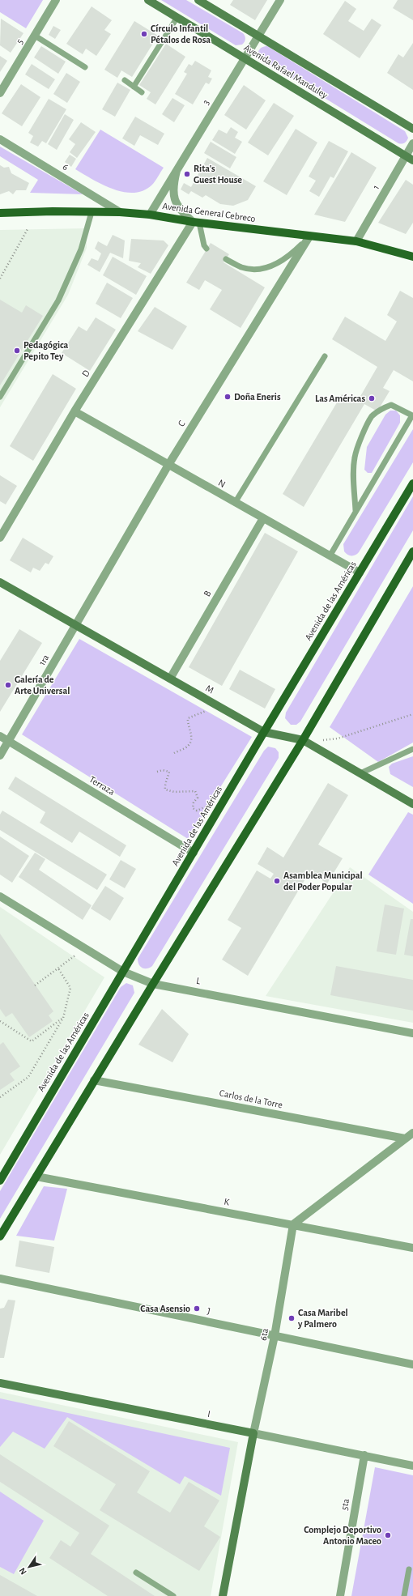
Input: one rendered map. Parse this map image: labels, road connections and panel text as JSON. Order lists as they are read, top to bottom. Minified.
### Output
{"streets":{"main road":["Avenida General Cebreco","Avenida de las Américas"],"street":["5","Avenida Rafael Manduley","3","6","1","D","C","N","B","1ra","M","Terraza","L","Carlos de la Torre","K","J","6ta","I","5ta"]},"crossings":[["Avenida Rafael Manduley","3"],["Avenida Rafael Manduley","1"],["3","Avenida General Cebreco"],["6","Avenida General Cebreco"],["1","Avenida General Cebreco"],["Avenida General Cebreco","D"],["Avenida General Cebreco","C"],["D","N"],["C","N"],["C","1ra"],["C","M"],["N","B"],["N","Avenida de las Américas"],["B","M"],["Avenida de las Américas","M"],["Avenida de las Américas","Terraza"],["Avenida de las Américas","L"],["1ra","M"],["1ra","Terraza"],["K","6ta"],["J","6ta"],["6ta","I"],["I","5ta"]],"places":["Círculo Infantil Pétalos de Rosa","Rita's Guest House","Pedagógica Pepito Tey","Doña Eneris","Las Américas","Galería de Arte Universal","Asamblea Municipal del Poder Popular","Casa Asensio","Casa Maribel y Palmero","Complejo Deportivo Antonio Maceo"],"north":"bottom left"}
